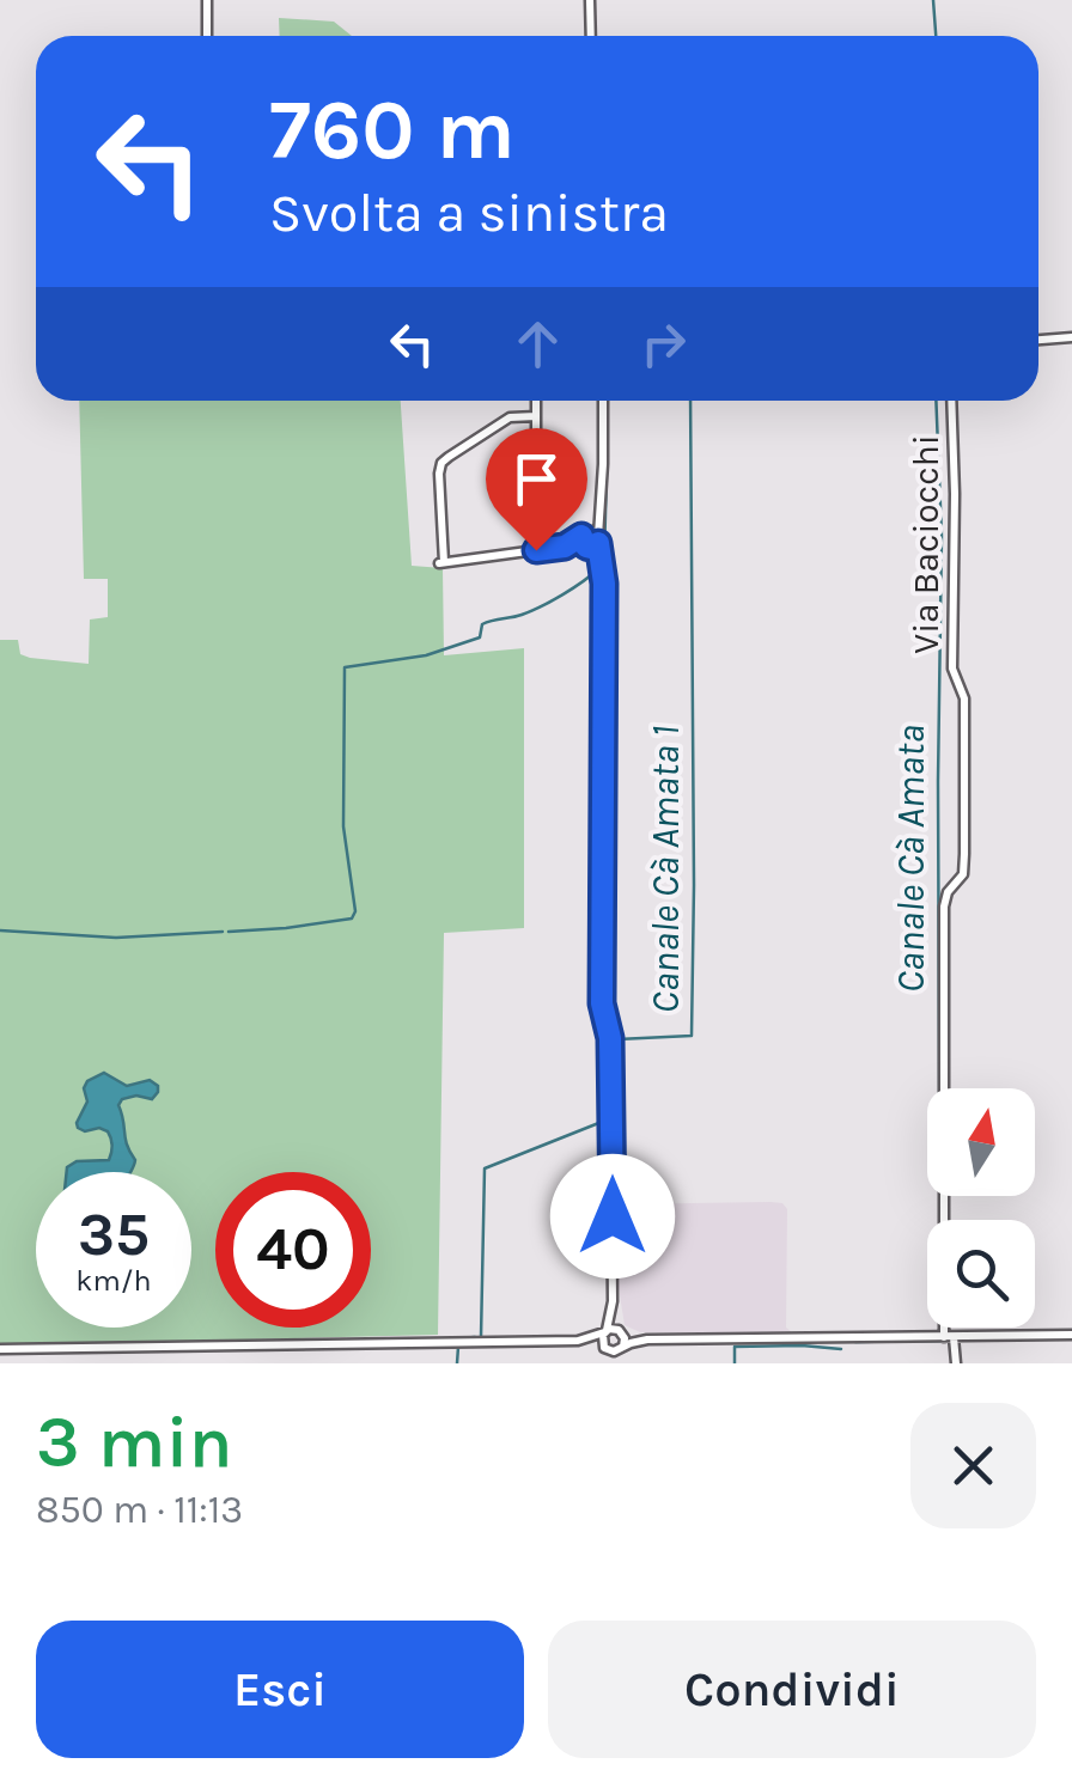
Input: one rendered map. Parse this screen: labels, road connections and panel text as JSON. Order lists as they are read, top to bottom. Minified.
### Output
{"streets":{"street":["Via Baciocchi"]},"water":["Canale Cà Amata","Canale Cà Amata 1"],"north":"top","page":{"turn":["760 m","Svolta a sinistra"],"speed":"35 km/h","limit":"40","heading":["3 min","850 m · 11:13"],"buttons":["Esci","Condividi"]}}
